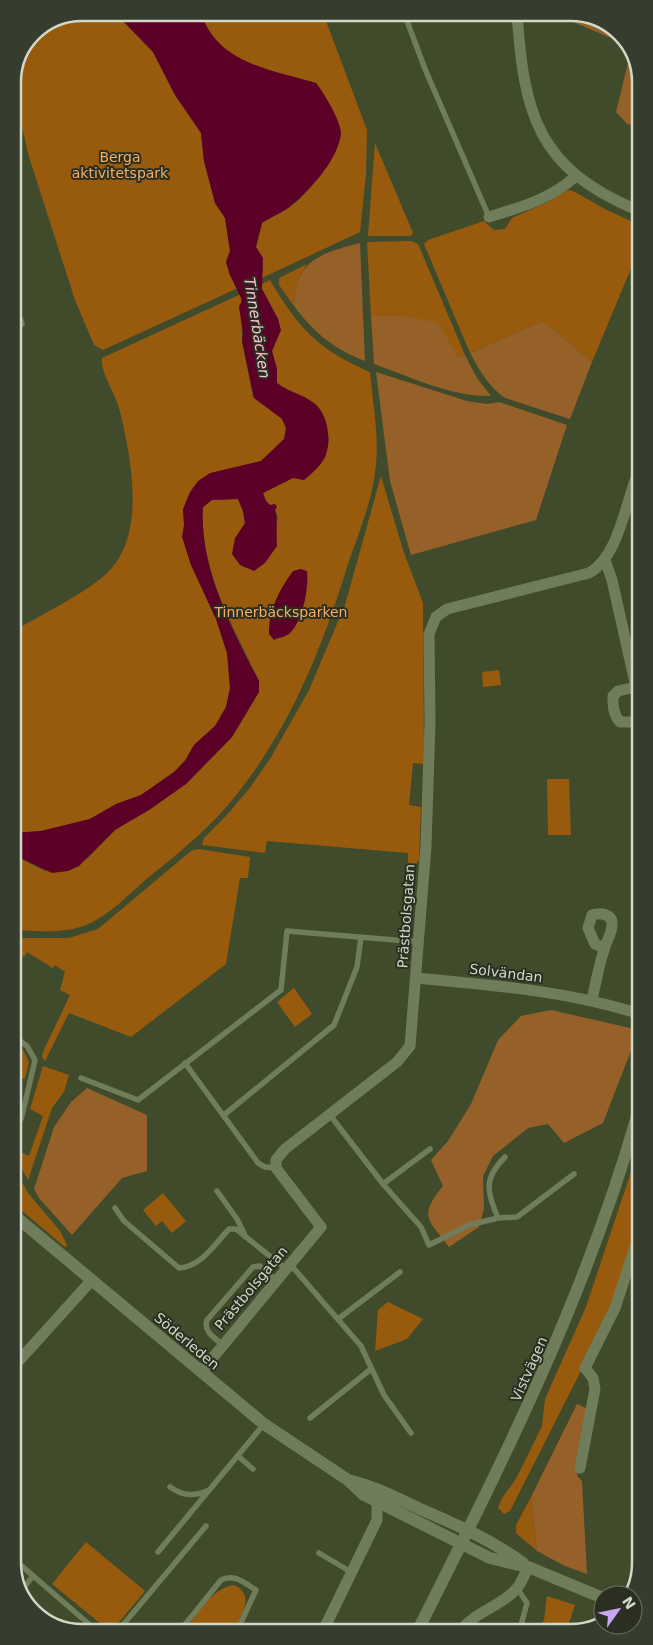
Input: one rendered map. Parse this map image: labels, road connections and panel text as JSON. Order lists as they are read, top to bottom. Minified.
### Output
{"streets":{"main road":["Söderleden","Vistvägen"],"street":["Prästbolsgatan","Solvändan"]},"crossings":[["Prästbolsgatan","Solvändan"],["Prästbolsgatan","Söderleden"],["Söderleden","Vistvägen"]],"water":["Tinnerbäcken"],"parks":["Berga aktivitetspark","Tinnerbäcksparken"],"north":"top right"}
